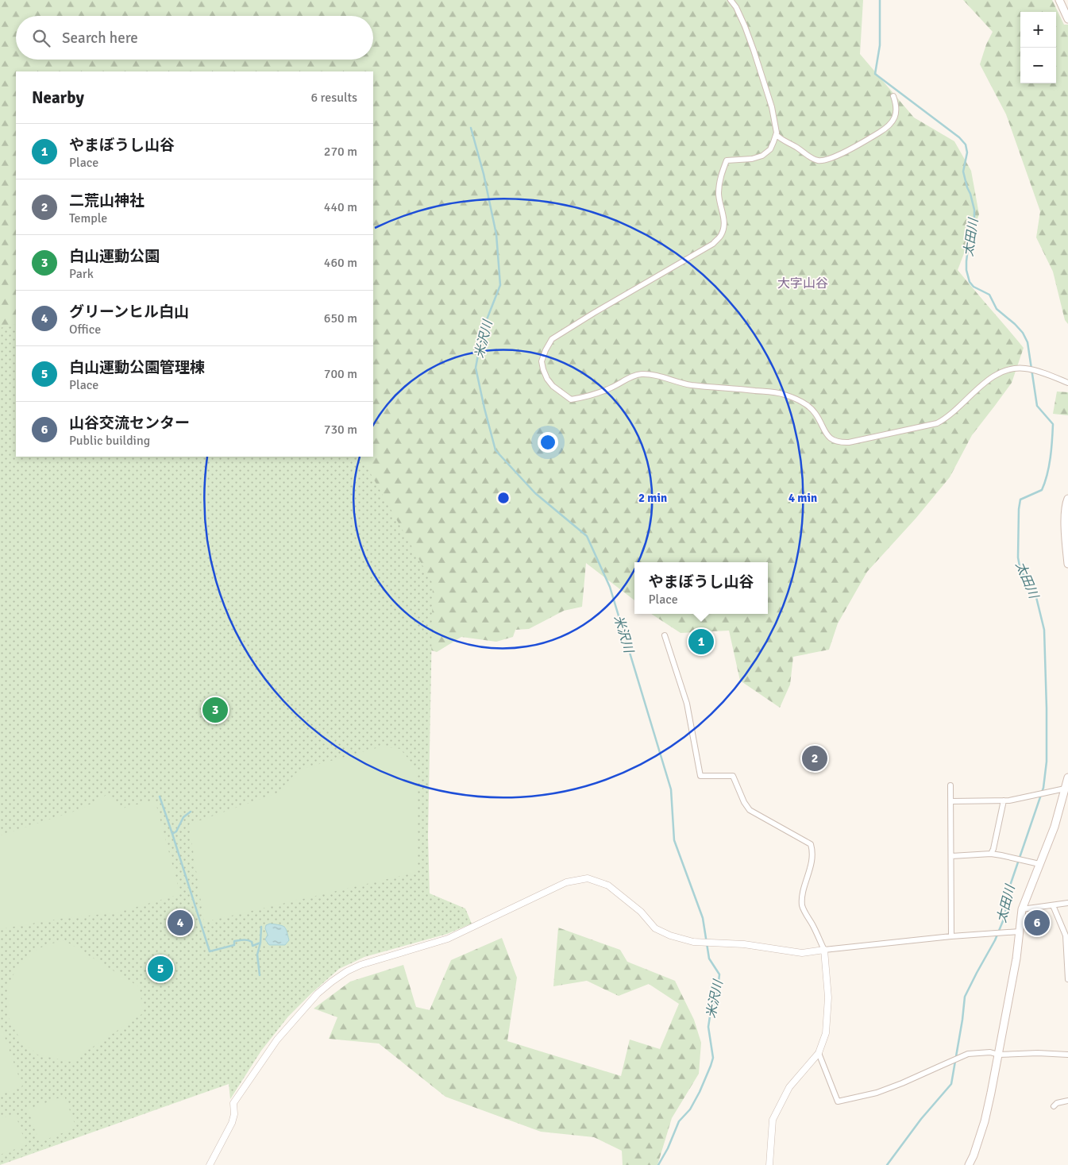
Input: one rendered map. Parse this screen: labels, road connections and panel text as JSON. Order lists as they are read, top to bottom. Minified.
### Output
{"districts":["大字山谷"],"water":["太田川","米沢川"],"page":{"map_buttons":["+","−"],"search":"Search here","heading":["Nearby","6 results"],"list":[{"mark":"1","name":"やまぼうし山谷","note":"Place","value":"270 m"},{"mark":"2","name":"二荒山神社","note":"Temple","value":"440 m"},{"mark":"3","name":"白山運動公園","note":"Park","value":"460 m"},{"mark":"4","name":"グリーンヒル白山","note":"Office","value":"650 m"},{"mark":"5","name":"白山運動公園管理棟","note":"Place","value":"700 m"},{"mark":"6","name":"山谷交流センター","note":"Public building","value":"730 m"}],"popup":["やまぼうし山谷","Place"],"pins":["1","3","2","4","6","5"]},"rings":["2 min","4 min"]}
